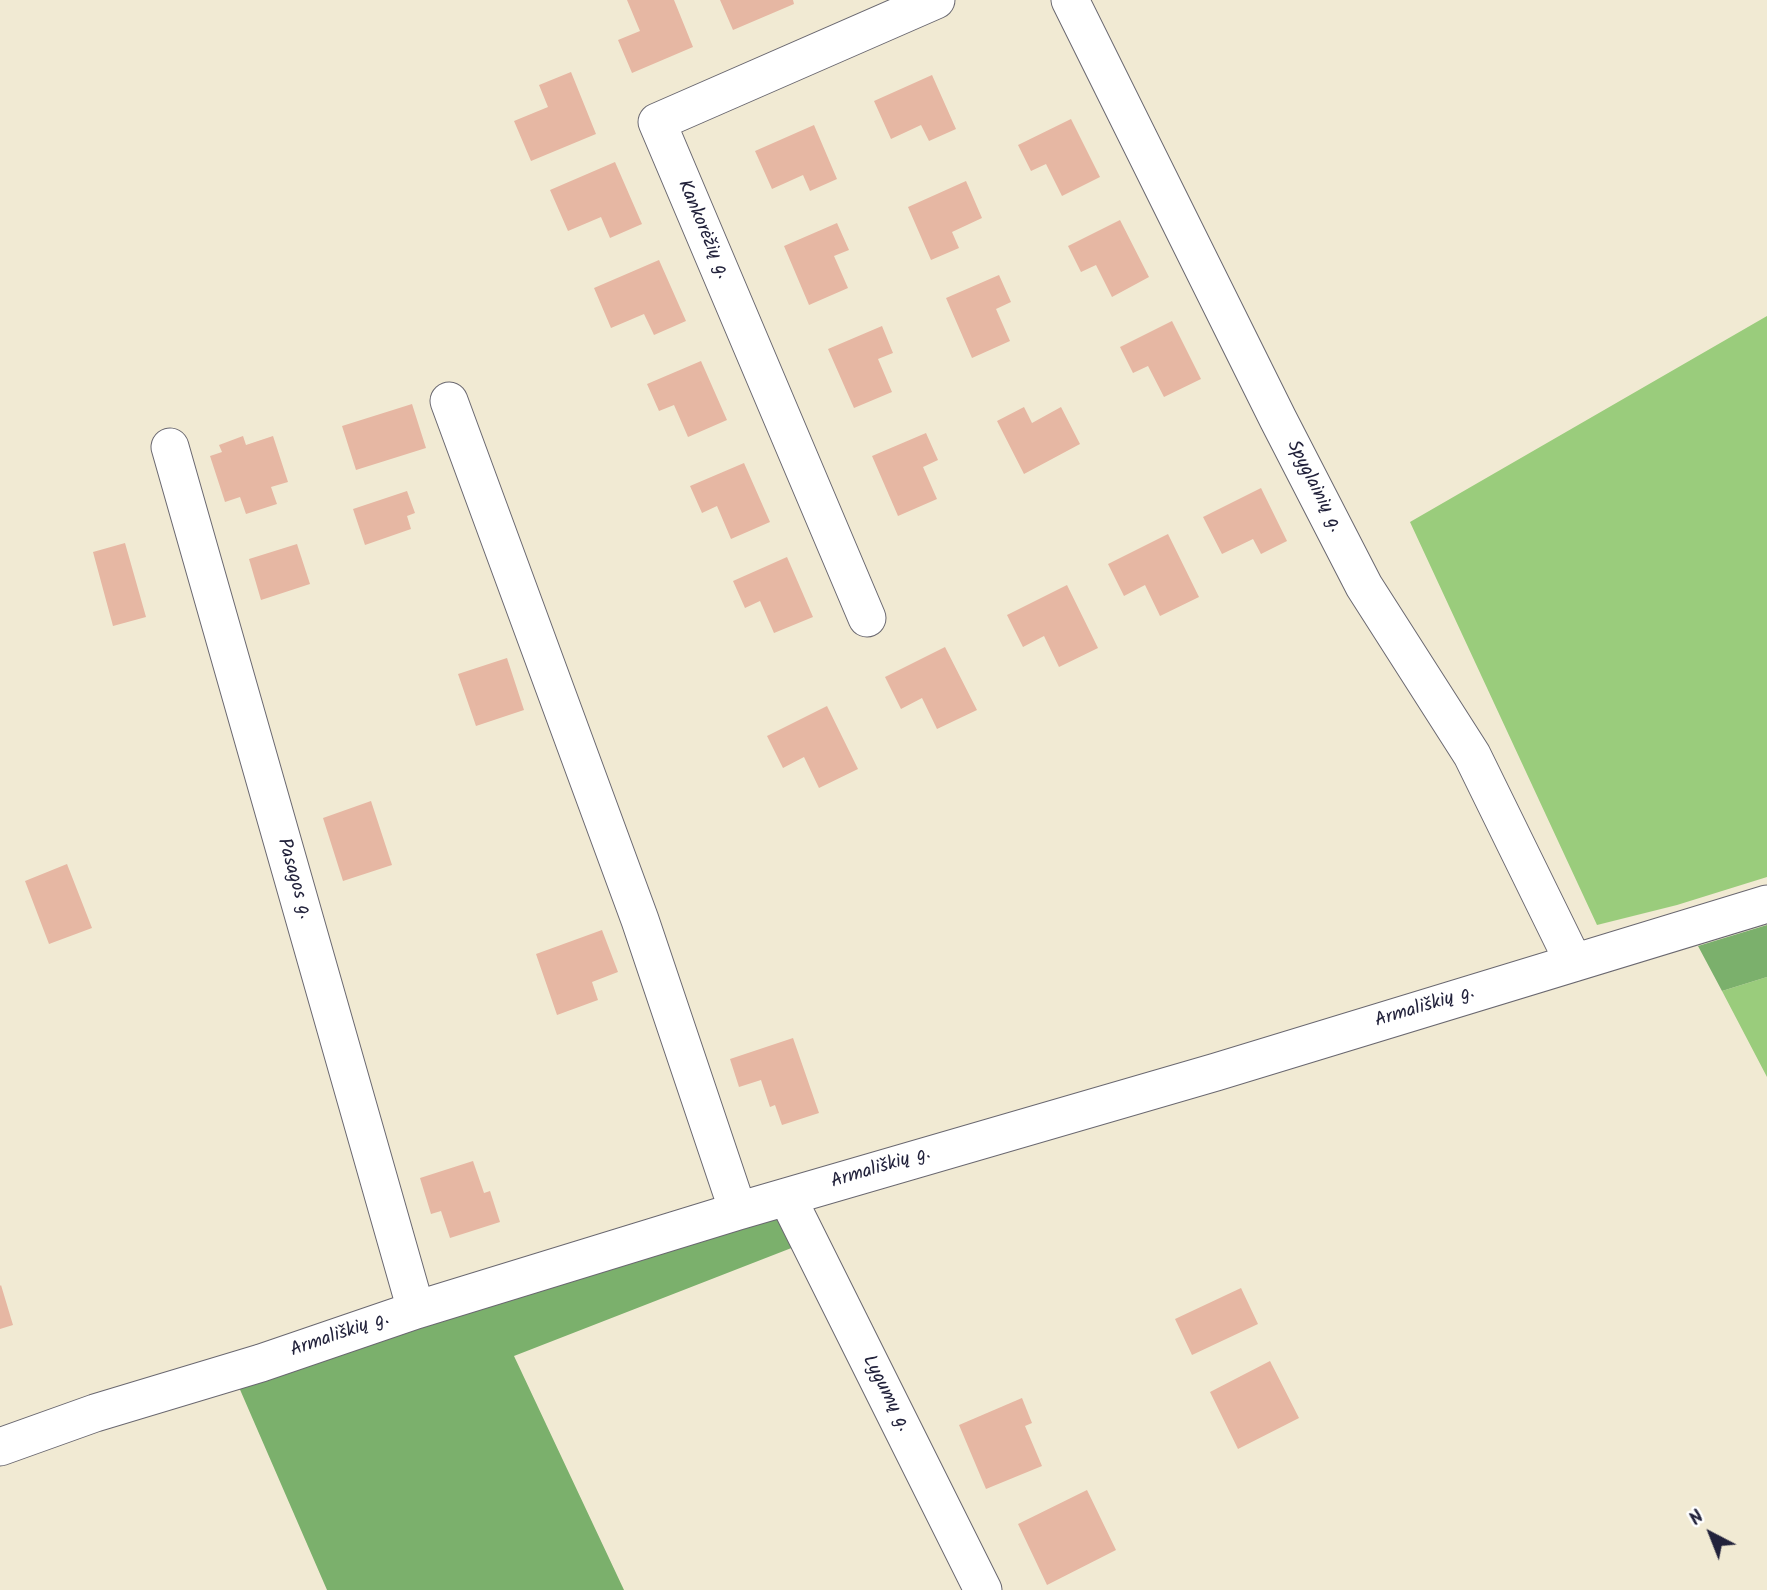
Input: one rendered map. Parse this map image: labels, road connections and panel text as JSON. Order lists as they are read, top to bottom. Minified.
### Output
{"streets":{"street":["Kankorėžių g.","Spyglainių g.","Pasagos g.","Armališkių g.","Lygumų g."]},"crossings":[["Spyglainių g.","Armališkių g."],["Pasagos g.","Armališkių g."],["Armališkių g.","Lygumų g."]],"north":"top left"}
